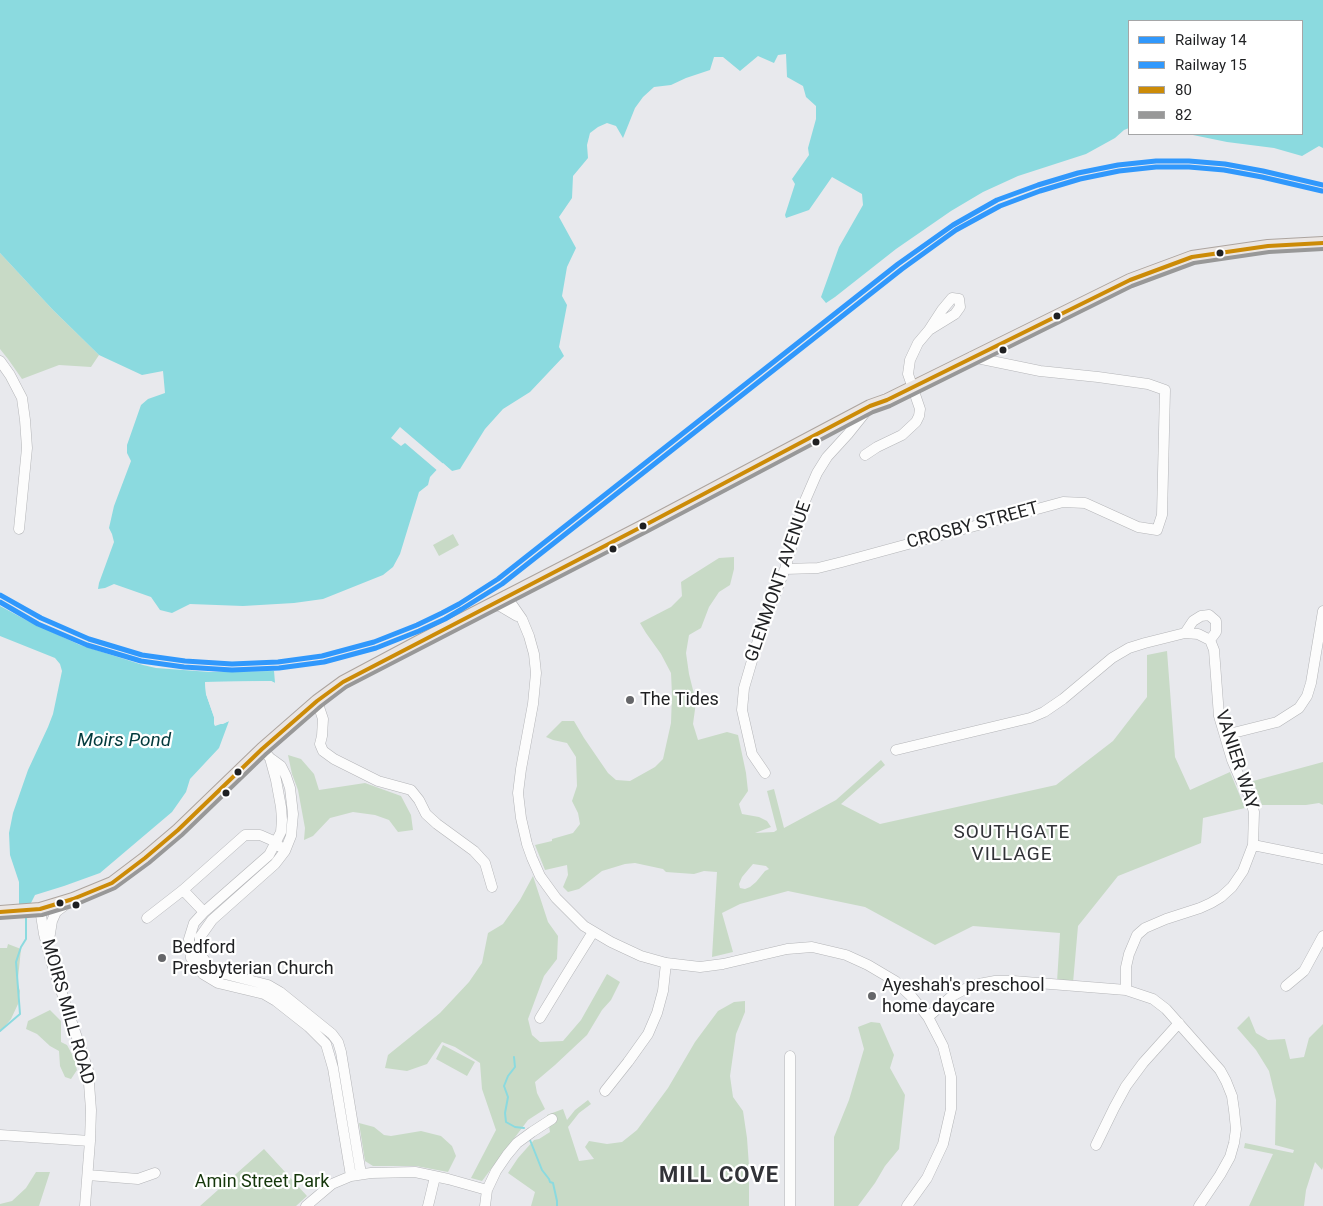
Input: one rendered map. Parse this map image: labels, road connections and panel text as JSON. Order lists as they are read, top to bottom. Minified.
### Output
{"streets":{"street":["CROSBY STREET","GLENMONT AVENUE","VANIER WAY","MOIRS MILL ROAD"]},"crossings":[["CROSBY STREET","GLENMONT AVENUE"]],"districts":["SOUTHGATE VILLAGE","MILL COVE"],"water":["Moirs Pond"],"parks":["Amin Street Park"],"places":["The Tides","Bedford Presbyterian Church","Ayeshah's preschool home daycare"],"lines":["rail line 14","rail line 15","transit line 80","transit line 82"],"legend":["Railway 14","Railway 15","80","82"]}
